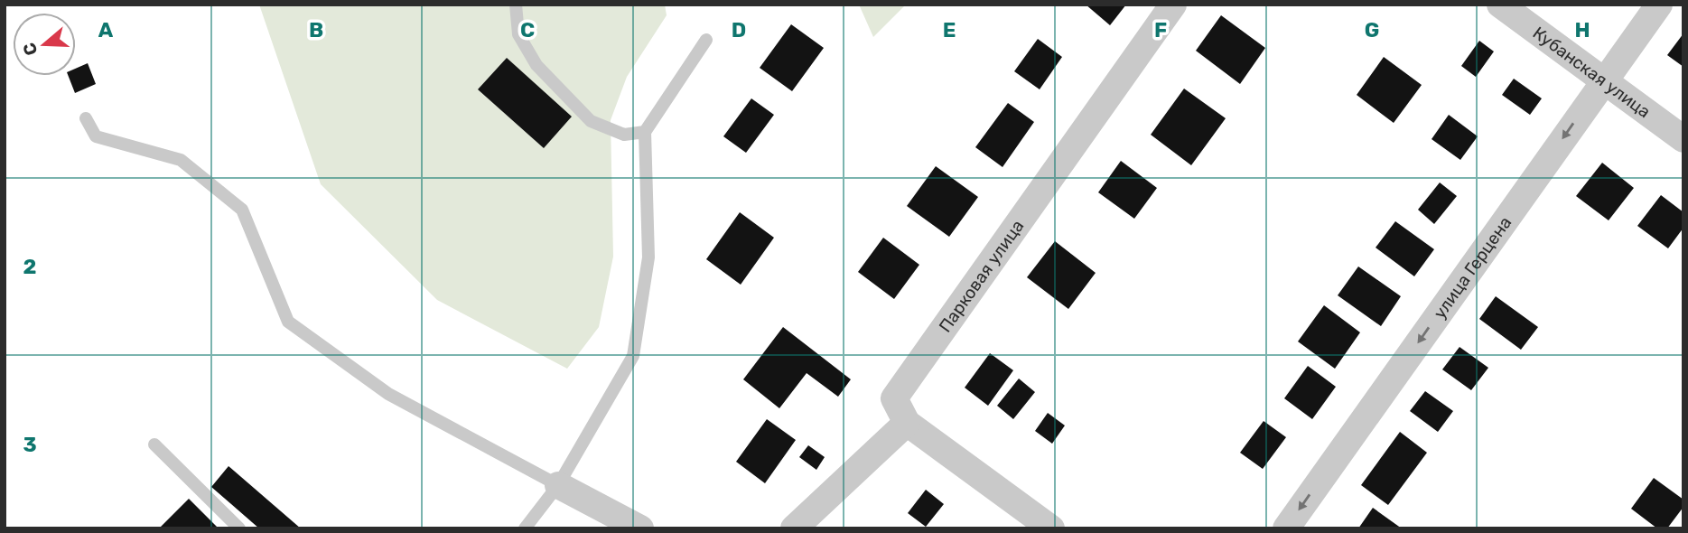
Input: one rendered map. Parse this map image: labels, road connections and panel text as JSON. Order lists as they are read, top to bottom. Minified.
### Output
{"streets":{"street":["Кубанская улица","улица Герцена","Парковая улица"]},"crossings":[["Кубанская улица","улица Герцена"]],"one_way":["улица Герцена"],"north":"left","grid":{"columns":["A","B","C","D","E","F","G","H"],"rows":["2","3"]}}
